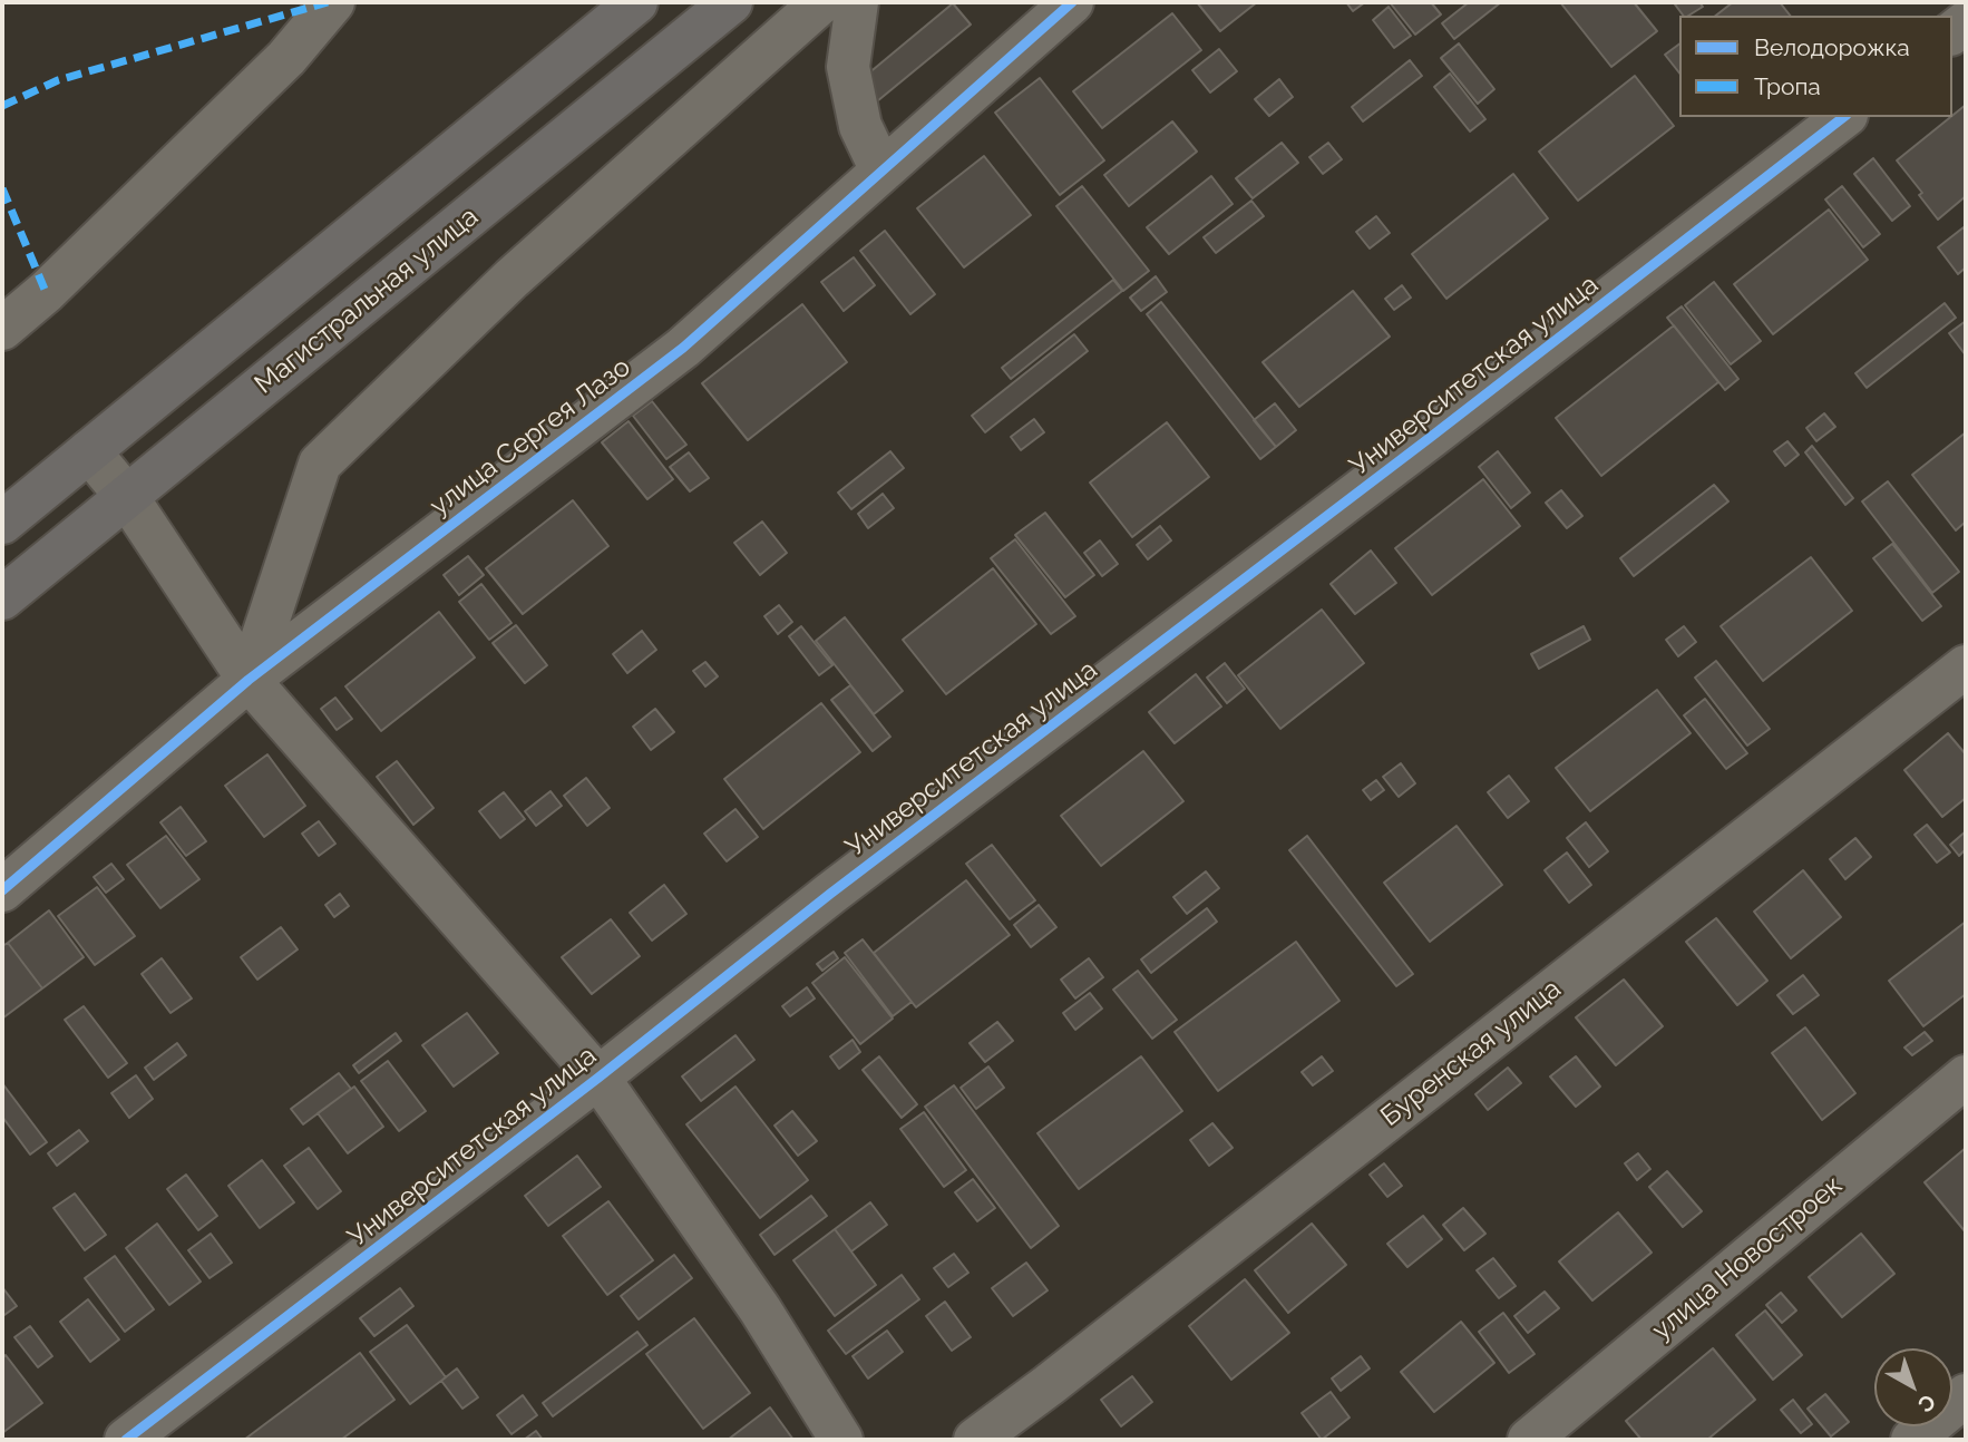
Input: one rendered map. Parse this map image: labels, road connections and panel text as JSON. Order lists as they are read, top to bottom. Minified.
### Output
{"streets":{"main road":["Магистральная улица"],"street":["Университетская улица","улица Сергея Лазо","Буренская улица","улица Новостроек"]},"legend":["Велодорожка","Тропа"],"north":"bottom right"}
